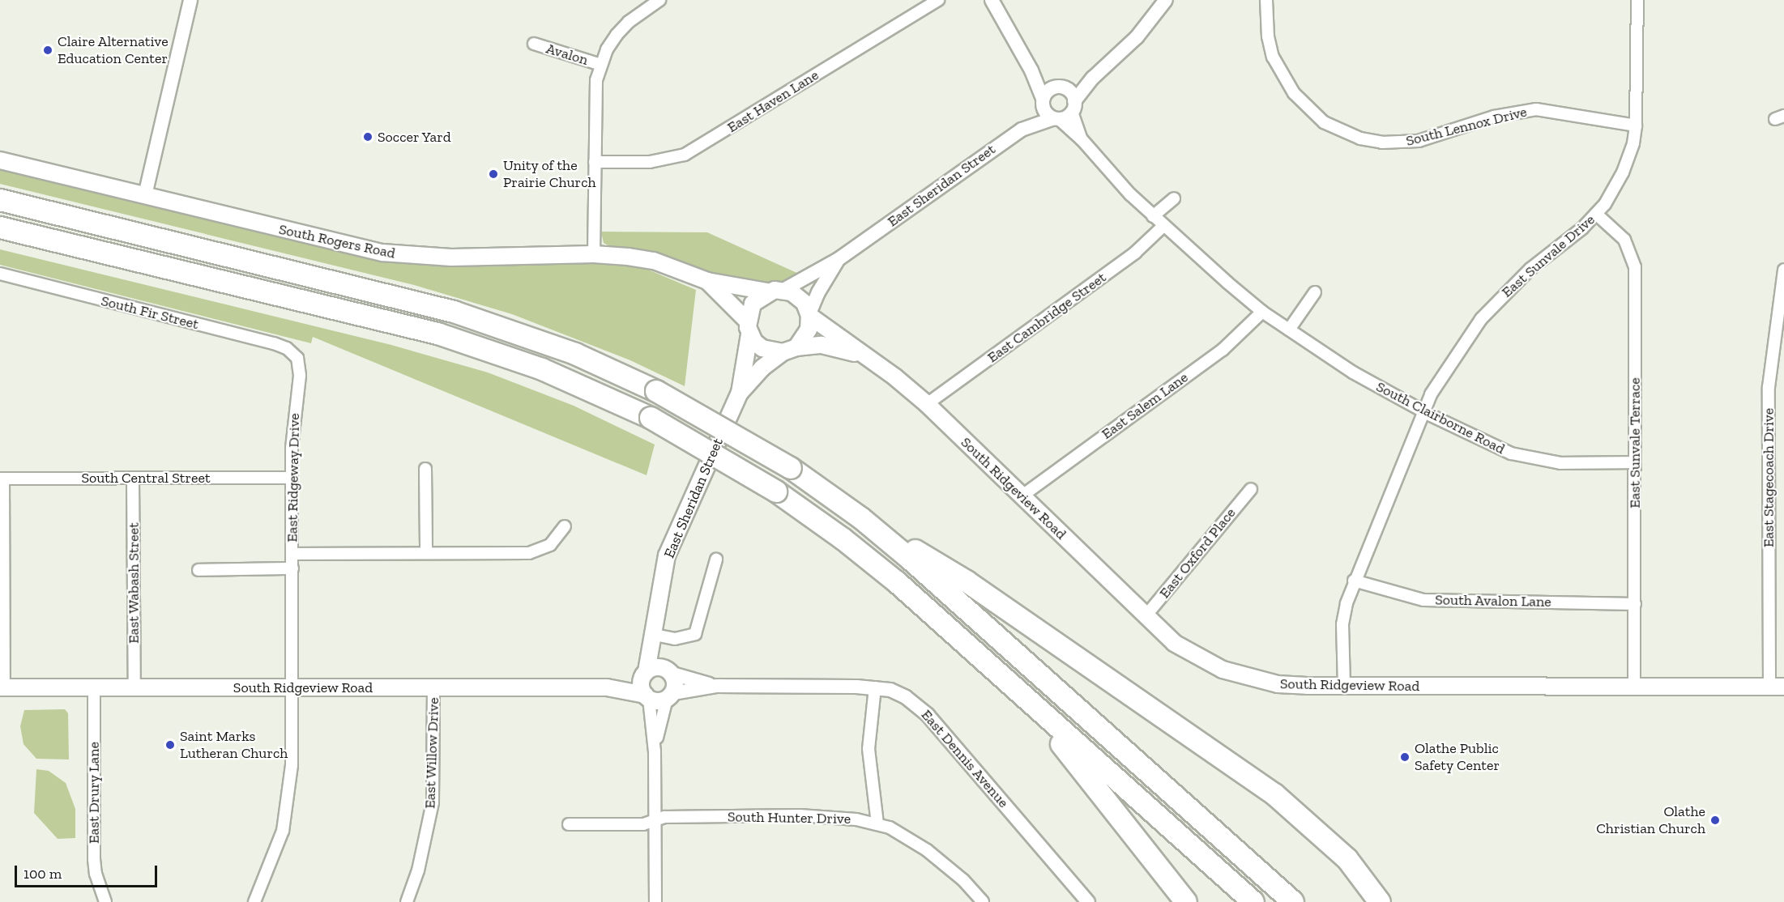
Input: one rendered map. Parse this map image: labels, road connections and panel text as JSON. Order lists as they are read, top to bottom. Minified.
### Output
{"streets":{"main road":["East Sheridan Street","South Rogers Road","South Ridgeview Road"],"street":["Avalon","East Haven Lane","South Lennox Drive","East Sunvale Drive","South Fir Street","East Cambridge Street","East Salem Lane","South Clairborne Road","East Sunvale Terrace","South Central Street","East Ridgeway Drive","East Stagecoach Drive","East Oxford Place","East Wabash Street","South Avalon Lane","East Willow Drive","East Dennis Avenue","East Drury Lane","South Hunter Drive"]},"crossings":[["South Lennox Drive","East Sunvale Drive"],["East Sheridan Street","South Clairborne Road"],["East Sheridan Street","South Ridgeview Road"],["East Sheridan Street","East Dennis Avenue"],["East Sunvale Drive","South Clairborne Road"],["East Sunvale Drive","East Sunvale Terrace"],["East Sunvale Drive","South Ridgeview Road"],["East Sunvale Drive","South Avalon Lane"],["South Fir Street","East Ridgeway Drive"],["East Cambridge Street","South Clairborne Road"],["East Cambridge Street","South Ridgeview Road"],["East Salem Lane","South Clairborne Road"],["East Salem Lane","South Ridgeview Road"],["South Clairborne Road","East Sunvale Terrace"],["East Sunvale Terrace","South Ridgeview Road"],["East Sunvale Terrace","South Avalon Lane"],["South Central Street","East Ridgeway Drive"],["South Central Street","East Wabash Street"],["East Ridgeway Drive","South Ridgeview Road"],["East Stagecoach Drive","South Ridgeview Road"],["South Ridgeview Road","East Oxford Place"],["South Ridgeview Road","East Wabash Street"],["South Ridgeview Road","East Willow Drive"],["South Ridgeview Road","East Dennis Avenue"],["South Ridgeview Road","East Drury Lane"]],"places":["Claire Alternative Education Center","Soccer Yard","Unity of the Prairie Church","Saint Marks Lutheran Church","Olathe Public Safety Center","Olathe Christian Church"],"scale_bar":"100 m"}
